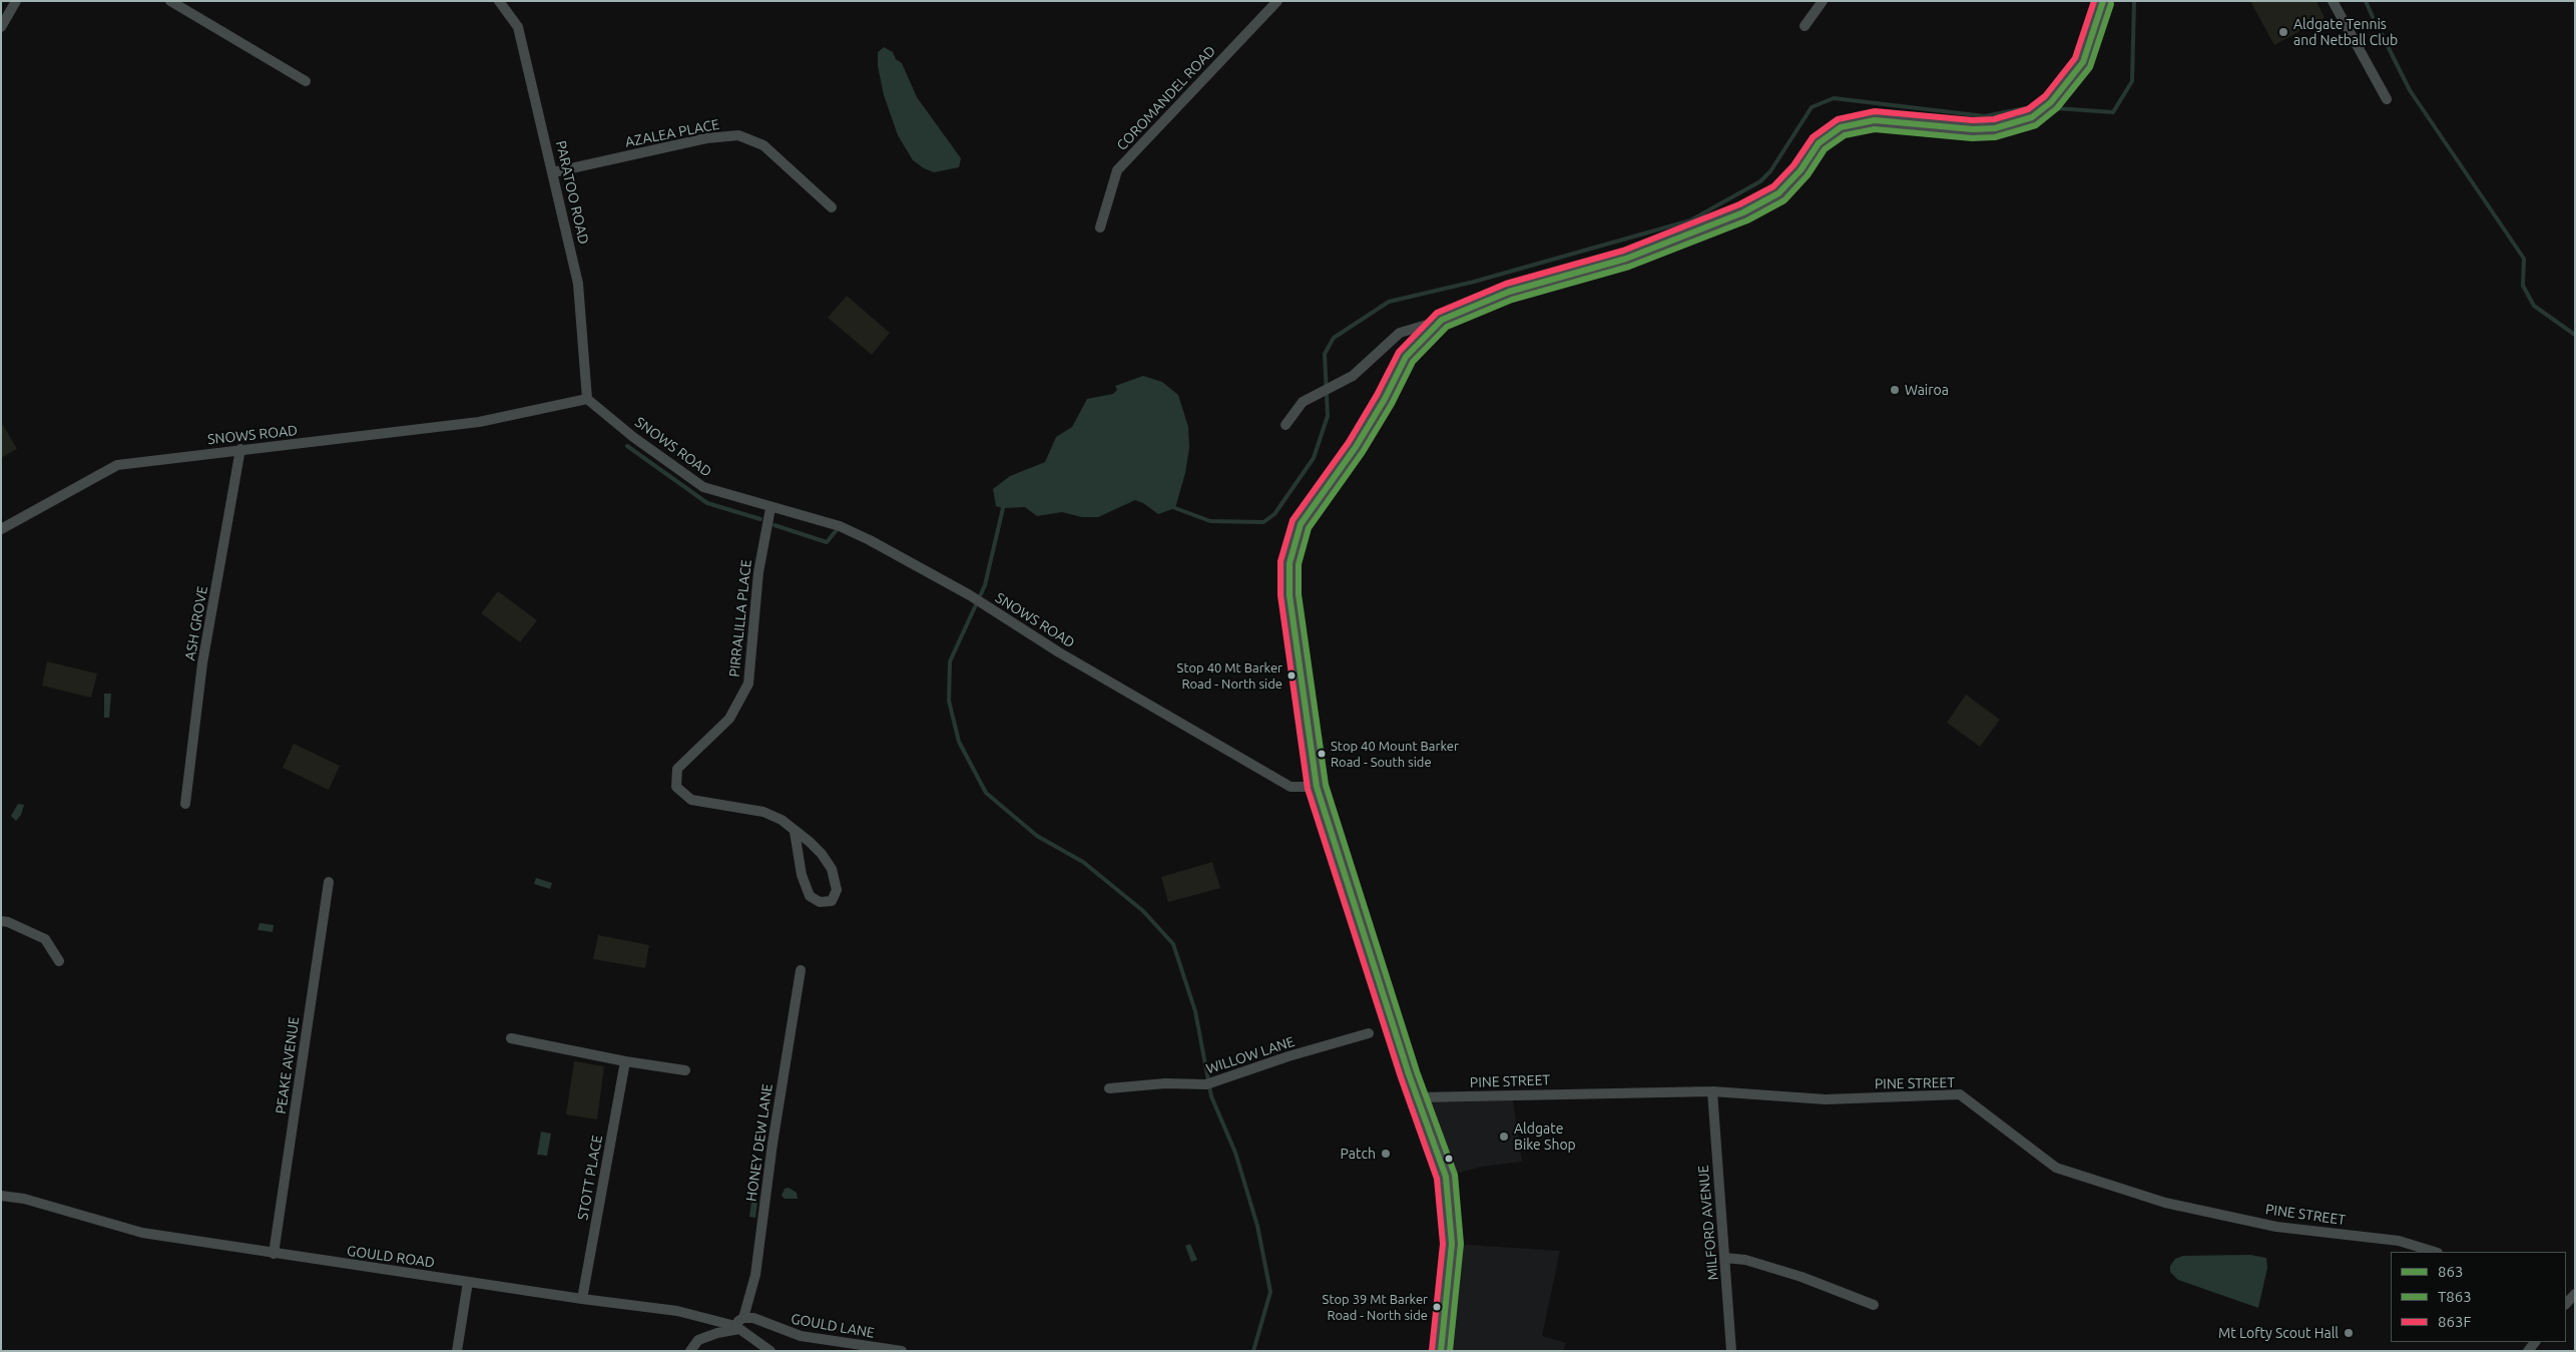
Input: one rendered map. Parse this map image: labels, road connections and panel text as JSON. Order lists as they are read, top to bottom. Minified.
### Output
{"streets":{"street":["COROMANDEL ROAD","AZALEA PLACE","PARATOO ROAD","SNOWS ROAD","PIRRALILLA PLACE","ASH GROVE","WILLOW LANE","PEAKE AVENUE","PINE STREET","HONEY DEW LANE","STOTT PLACE","MILFORD AVENUE","GOULD ROAD","GOULD LANE"]},"crossings":[["AZALEA PLACE","PARATOO ROAD"],["PARATOO ROAD","SNOWS ROAD"],["SNOWS ROAD","PIRRALILLA PLACE"],["SNOWS ROAD","ASH GROVE"],["PEAKE AVENUE","GOULD ROAD"],["PINE STREET","MILFORD AVENUE"],["HONEY DEW LANE","GOULD LANE"],["STOTT PLACE","GOULD ROAD"]],"places":["Aldgate Tennis and Netball Club","Wairoa","Stop 40 Mt Barker Road - North side","Stop 40 Mount Barker Road - South side","Aldgate Bike Shop","Patch","Stop 39 Mt Barker Road - North side","Mt Lofty Scout Hall"],"lines":["transit line 863","transit line 863F","transit line T863"],"legend":["863","T863","863F"]}
